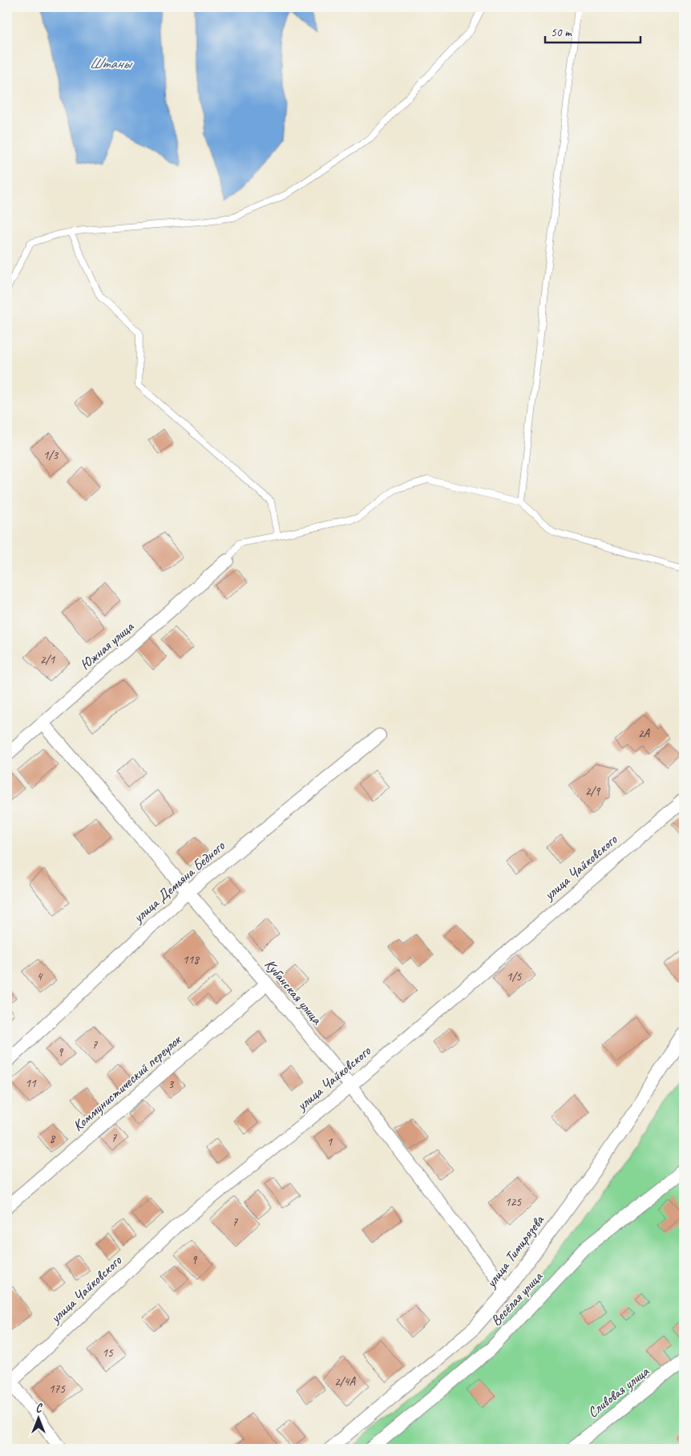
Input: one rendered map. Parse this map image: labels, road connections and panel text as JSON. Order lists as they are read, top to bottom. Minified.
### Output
{"streets":{"street":["Южная улица","улица Чайковского","улица Демьяна Бедного","Кубанская улица","Коммунистический переулок","улица Тимирязева","Весёлая улица","Сливовая улица"]},"crossings":[["Южная улица","Кубанская улица"],["улица Чайковского","Кубанская улица"],["улица Демьяна Бедного","Кубанская улица"],["Кубанская улица","Коммунистический переулок"],["Кубанская улица","улица Тимирязева"]],"water":["Штаны"],"house_numbers":["1/3","2/1","2А","2/9","118","4","1/5","7","9","11","3","7","8","1","125","7","9","15","2/4А","175"],"scale_bar":"50 m","north":"top"}
